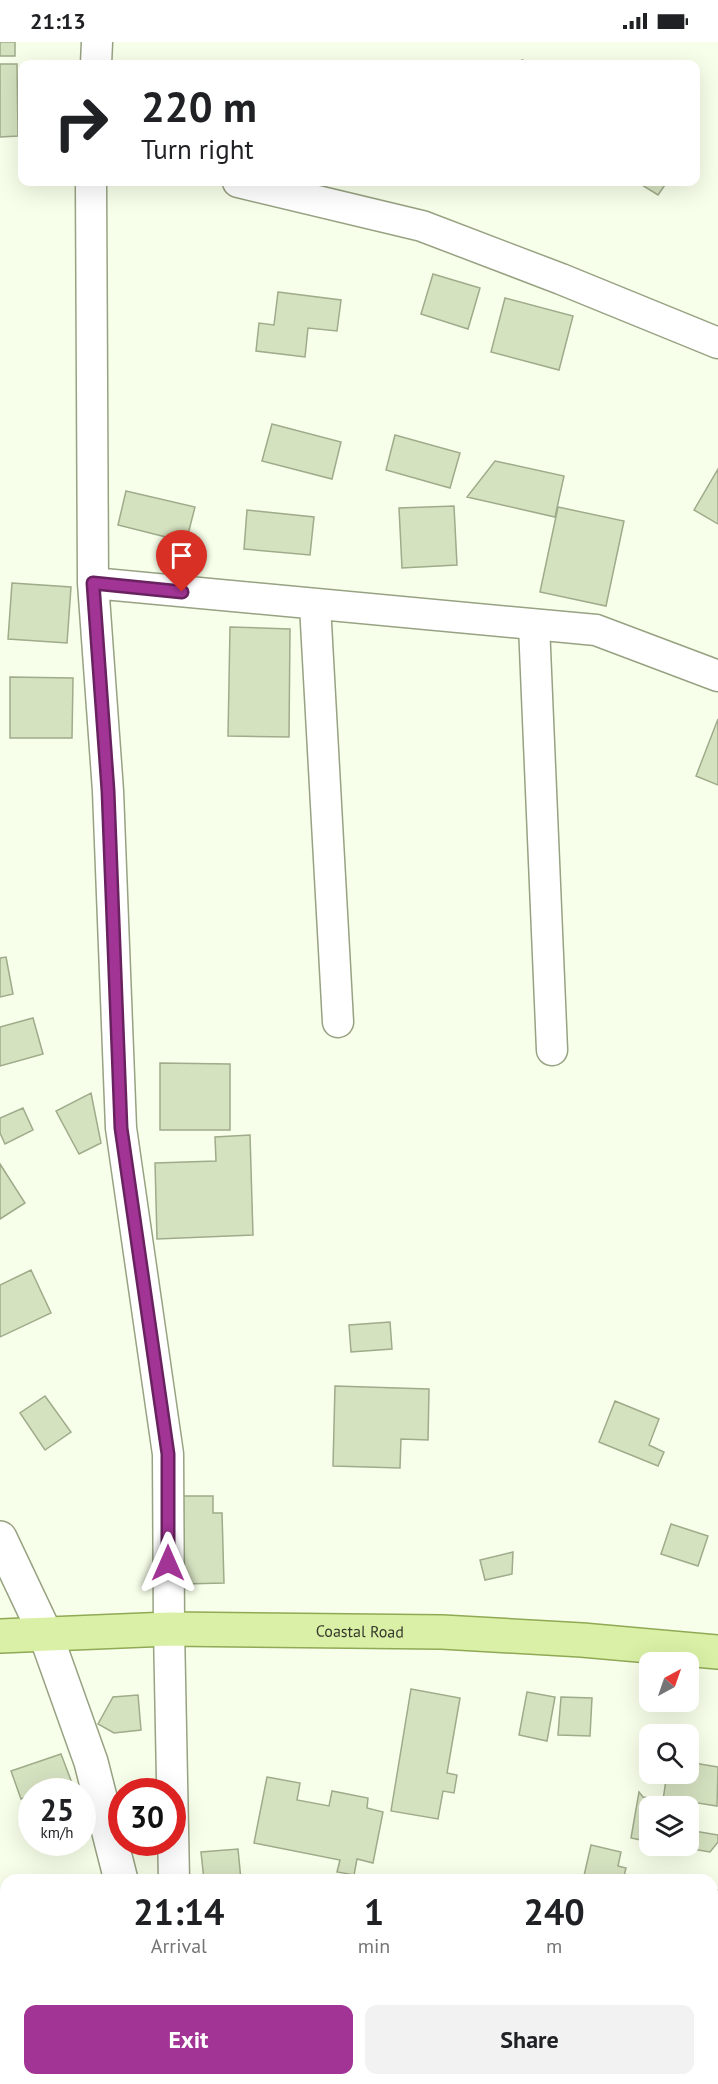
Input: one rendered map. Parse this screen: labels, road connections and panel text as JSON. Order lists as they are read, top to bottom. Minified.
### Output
{"streets":{"main road":["Coastal Road"]},"north":"top right","page":{"status":"21:13","turn":["220 m","Turn right"],"speed":"25 km/h","limit":"30","eta":["21:14","Arrival","1","min","240","m"],"buttons":["Exit","Share"]}}
